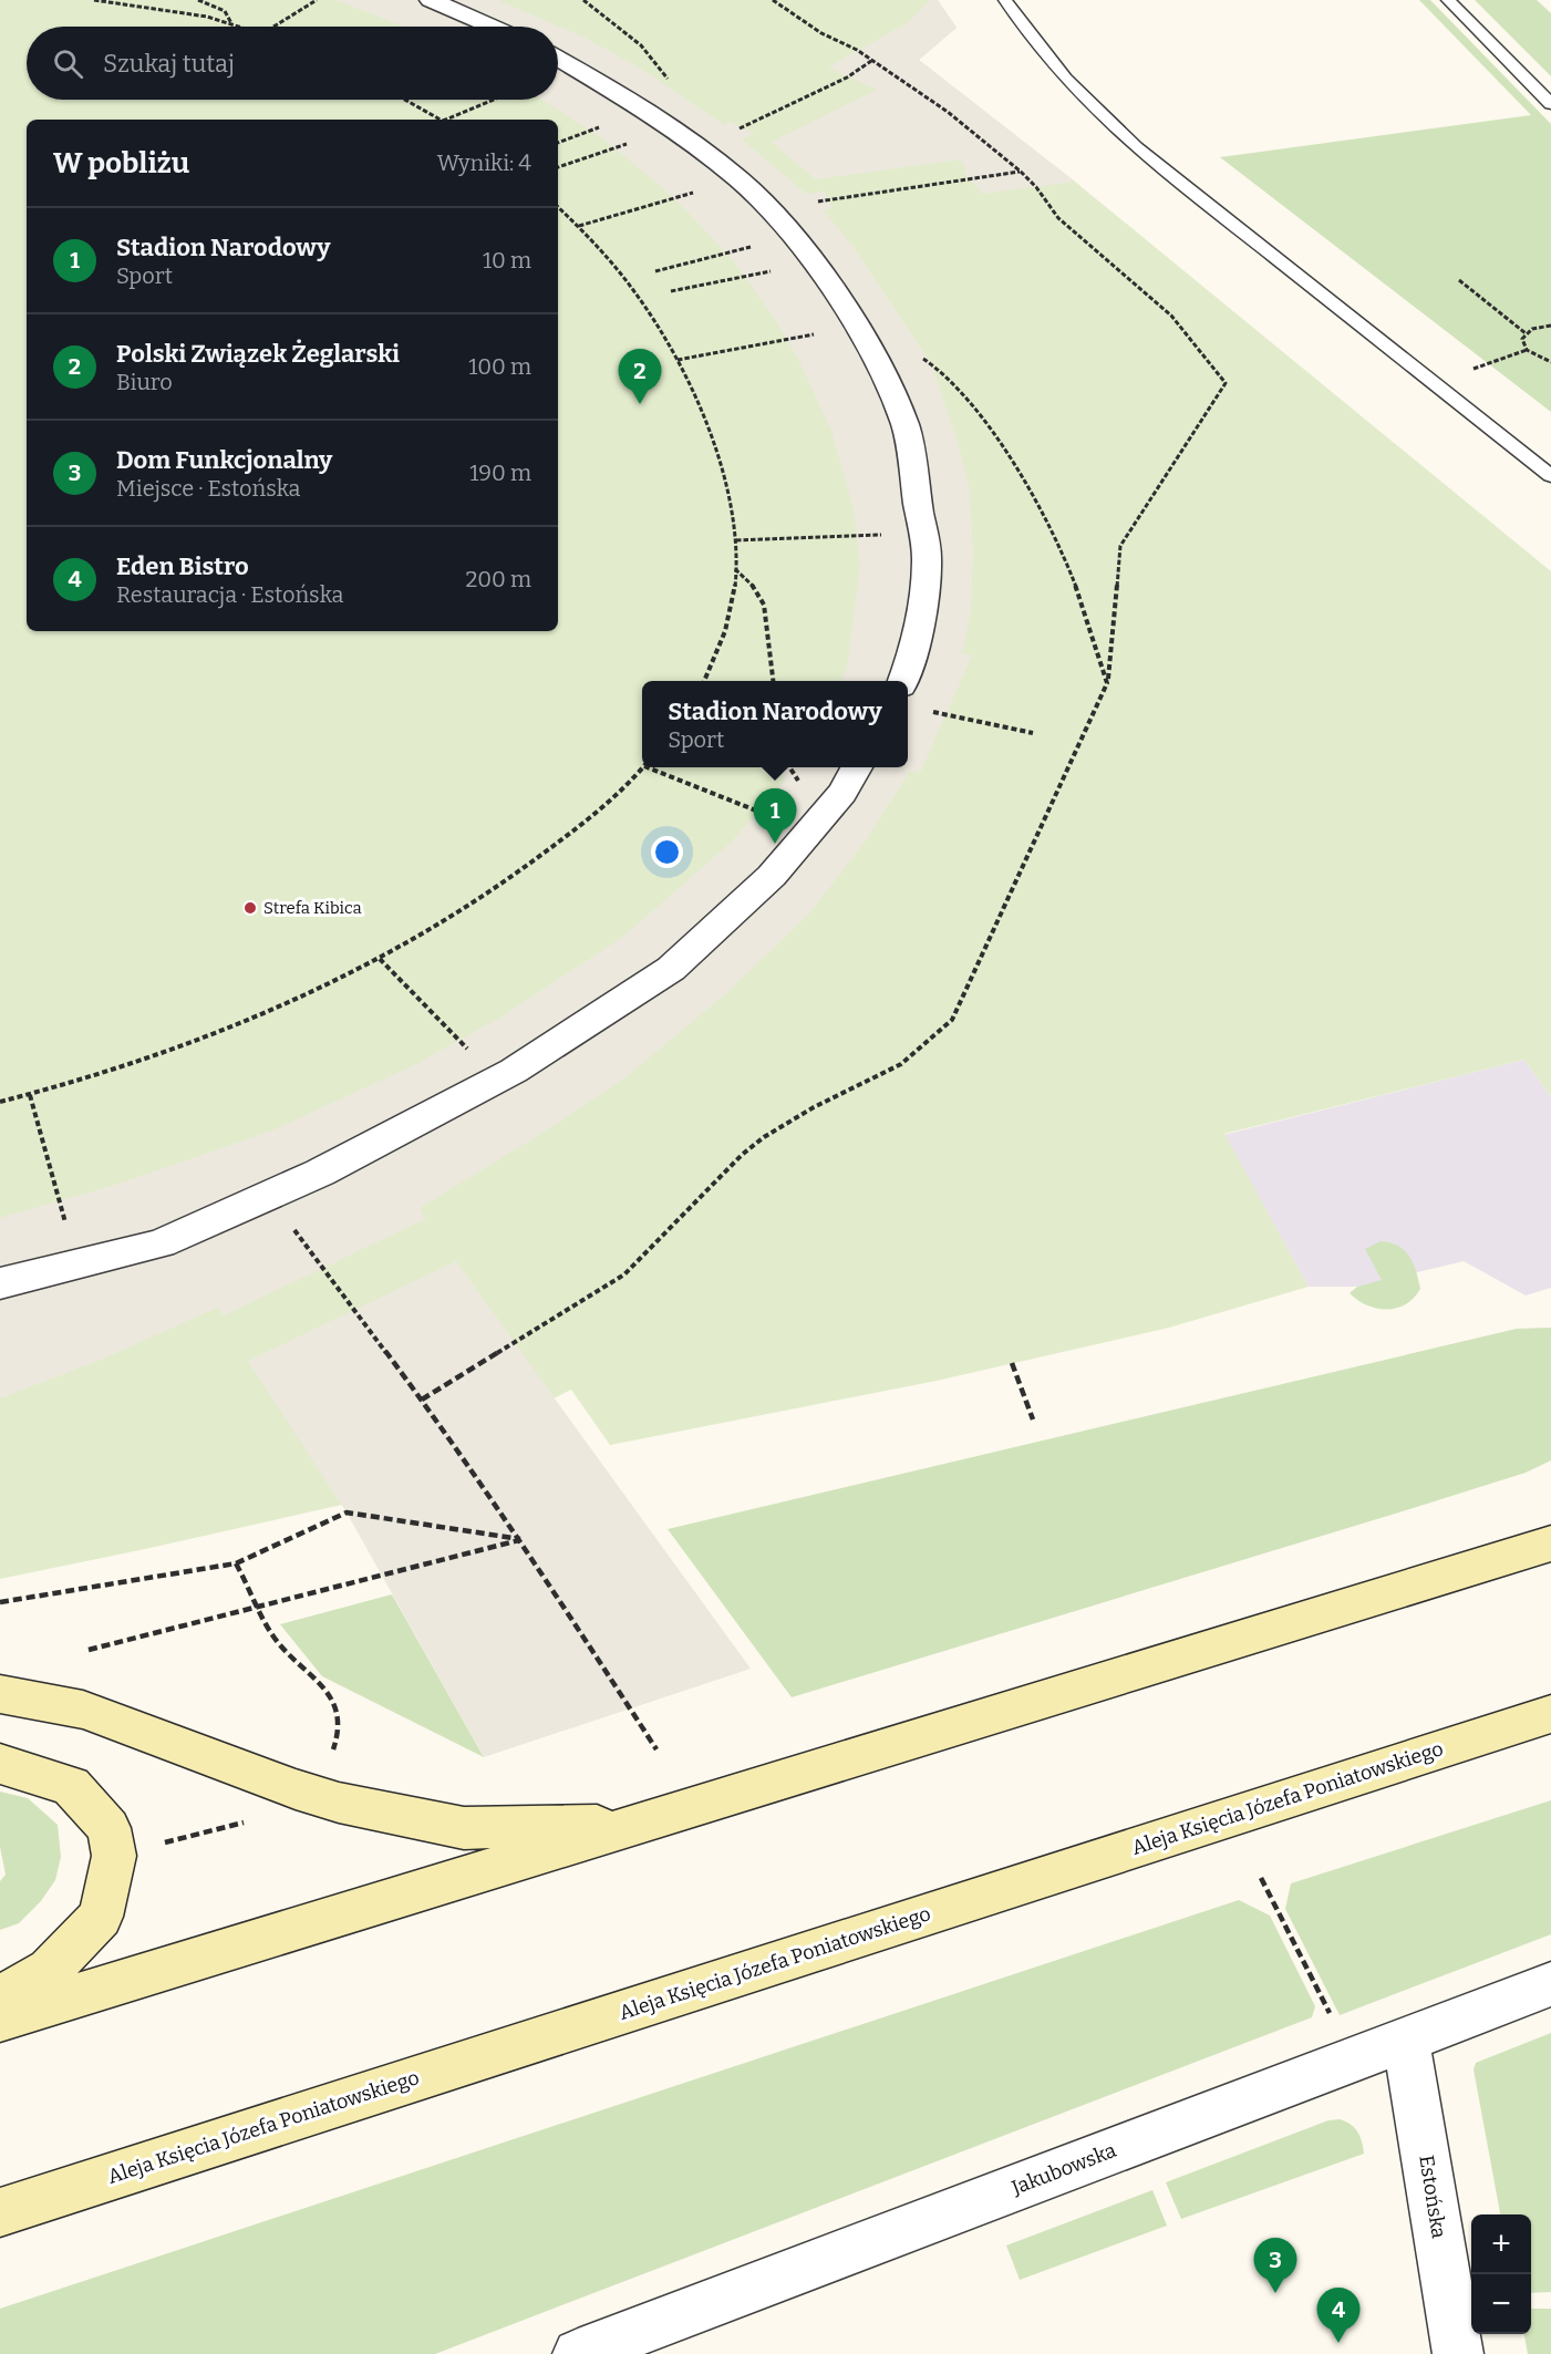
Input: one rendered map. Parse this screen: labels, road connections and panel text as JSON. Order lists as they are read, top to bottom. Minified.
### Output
{"streets":{"main road":["Aleja Księcia Józefa Poniatowskiego"],"street":["Jakubowska","Estońska"]},"crossings":[["Jakubowska","Estońska"]],"places":["Strefa Kibica"],"page":{"search":"Szukaj tutaj","heading":["W pobliżu","Wyniki: 4"],"list":[{"mark":"1","name":"Stadion Narodowy","note":"Sport","value":"10 m"},{"mark":"2","name":"Polski Związek Żeglarski","note":"Biuro","value":"100 m"},{"mark":"3","name":"Dom Funkcjonalny","note":"Miejsce · Estońska","value":"190 m"},{"mark":"4","name":"Eden Bistro","note":"Restauracja · Estońska","value":"200 m"}],"pins":["2","1","3","4"],"popup":["Stadion Narodowy","Sport"],"map_buttons":["+","−"]}}
